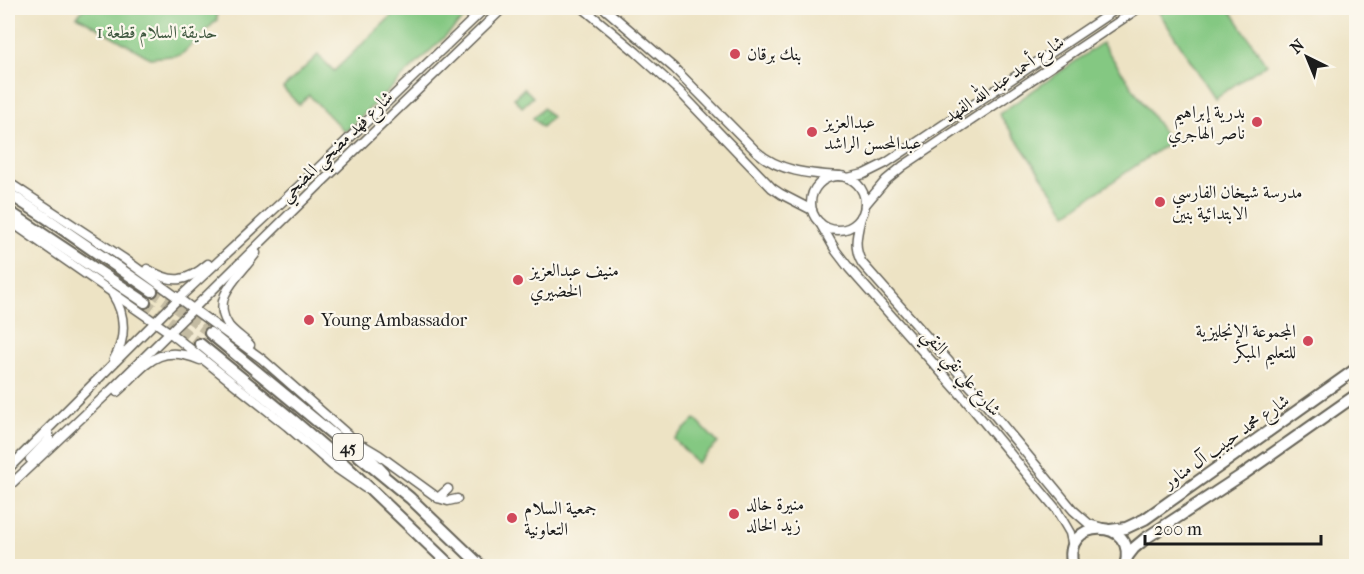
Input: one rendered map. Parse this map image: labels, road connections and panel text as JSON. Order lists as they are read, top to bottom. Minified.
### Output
{"streets":{"main road":["شارع محمد حبيب آل مناور","45"],"street":["شارع أحمد عبد الله الفهد","شارع فهد مضحي المضحي","شارع علي نقي النقي"]},"crossings":[["شارع أحمد عبد الله الفهد","شارع علي نقي النقي"],["شارع علي نقي النقي","شارع محمد حبيب آل مناور"]],"parks":["حديقة السلام قطعة 1"],"places":["بنك برقان","بدرية إبراهيم ناصر الهاجري","عبدالعزيز عبدالمحسن الراشد","مدرسة شيخان الفارسي الابتدائية بنين","منيف عبدالعزيز الخضيري","Young Ambassador","المجموعة الإنجليزية للتعليم المبكر","منيرة خالد زيد الخالد","جمعية السلام التعاونية"],"scale_bar":"200 m","north":"top left"}
